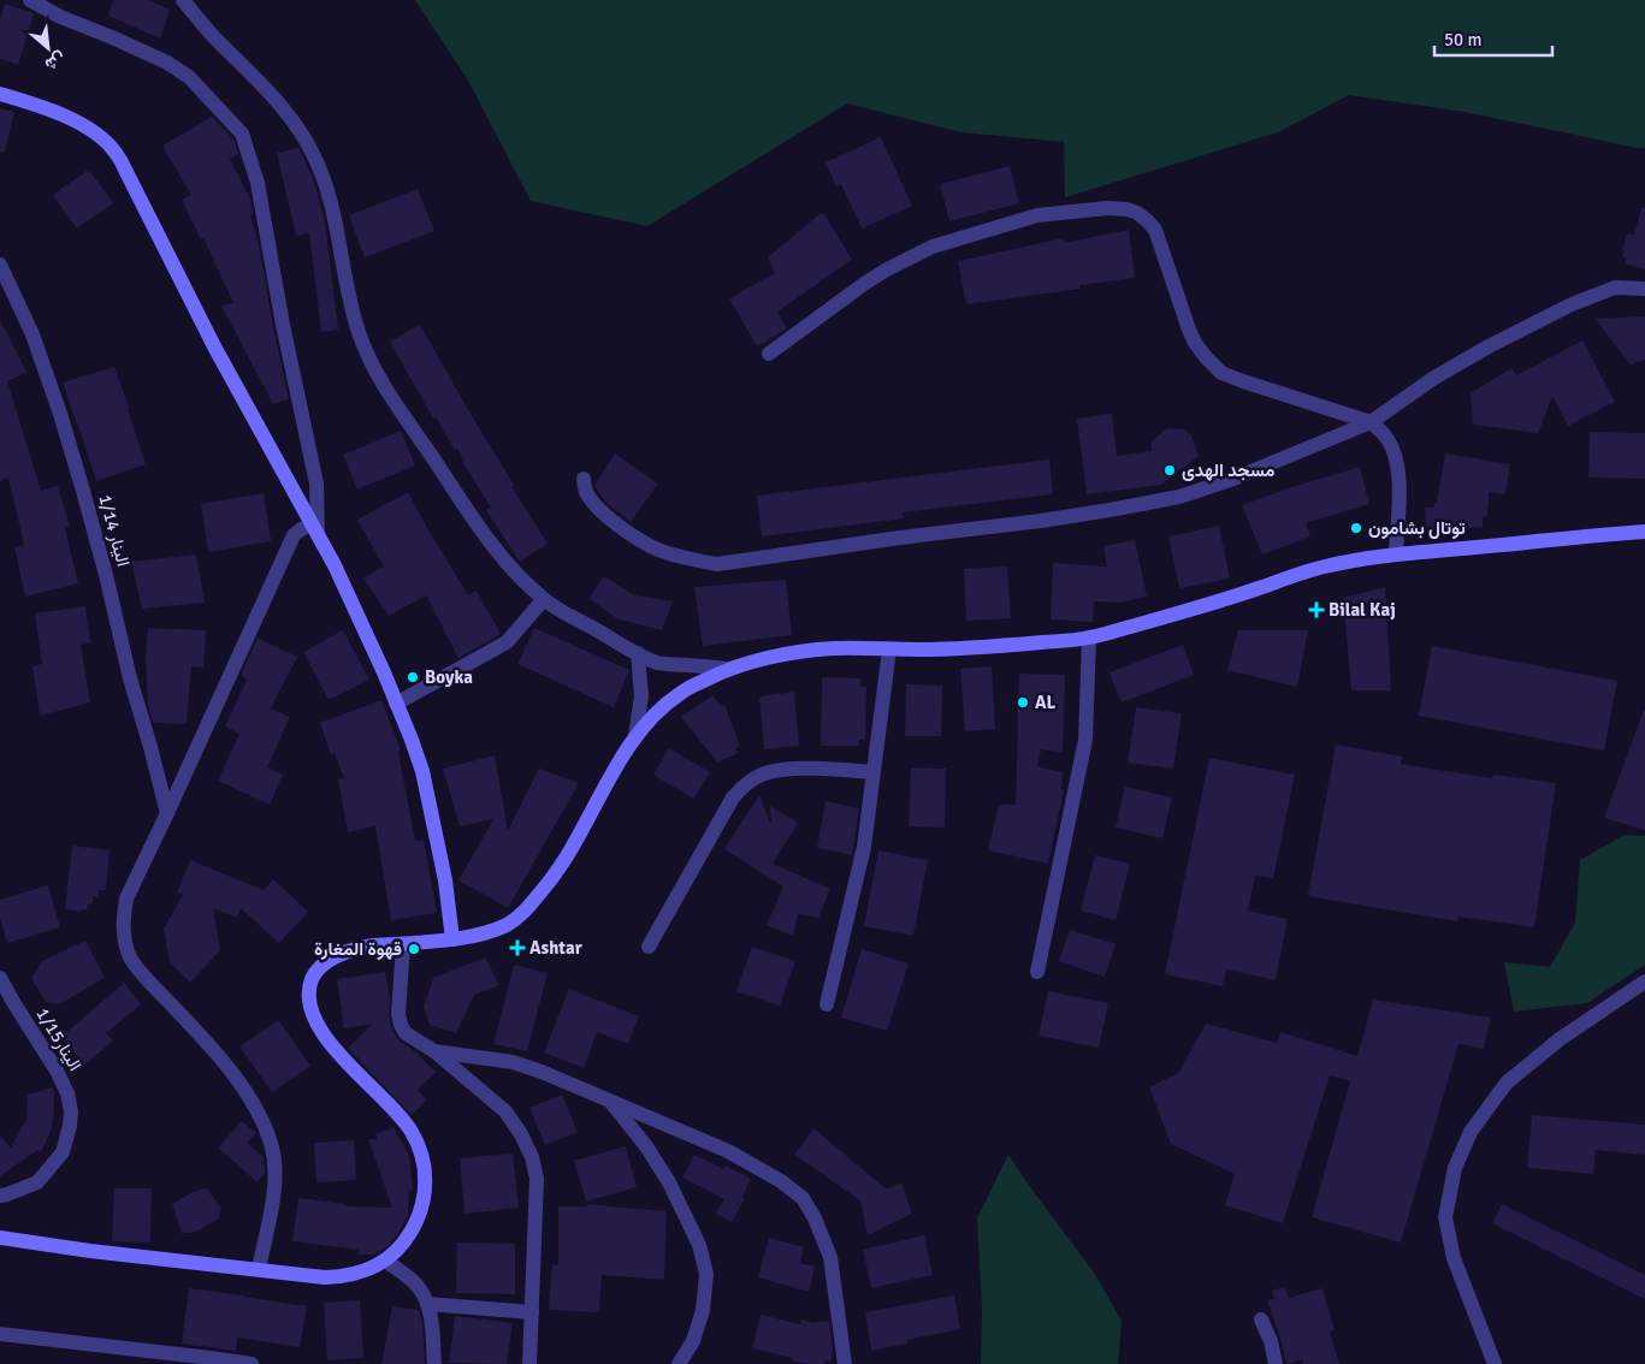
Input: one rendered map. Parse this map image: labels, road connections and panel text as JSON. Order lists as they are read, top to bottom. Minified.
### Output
{"streets":{"street":["الينار 1/14","الينار1/15"]},"places":{"other":["مسجد الهدى","توتال بشامون","Boyka","AL","قهوة المغارة"],"health":["Bilal Kaj","Ashtar"]},"scale_bar":"50 m","north":"bottom right"}
